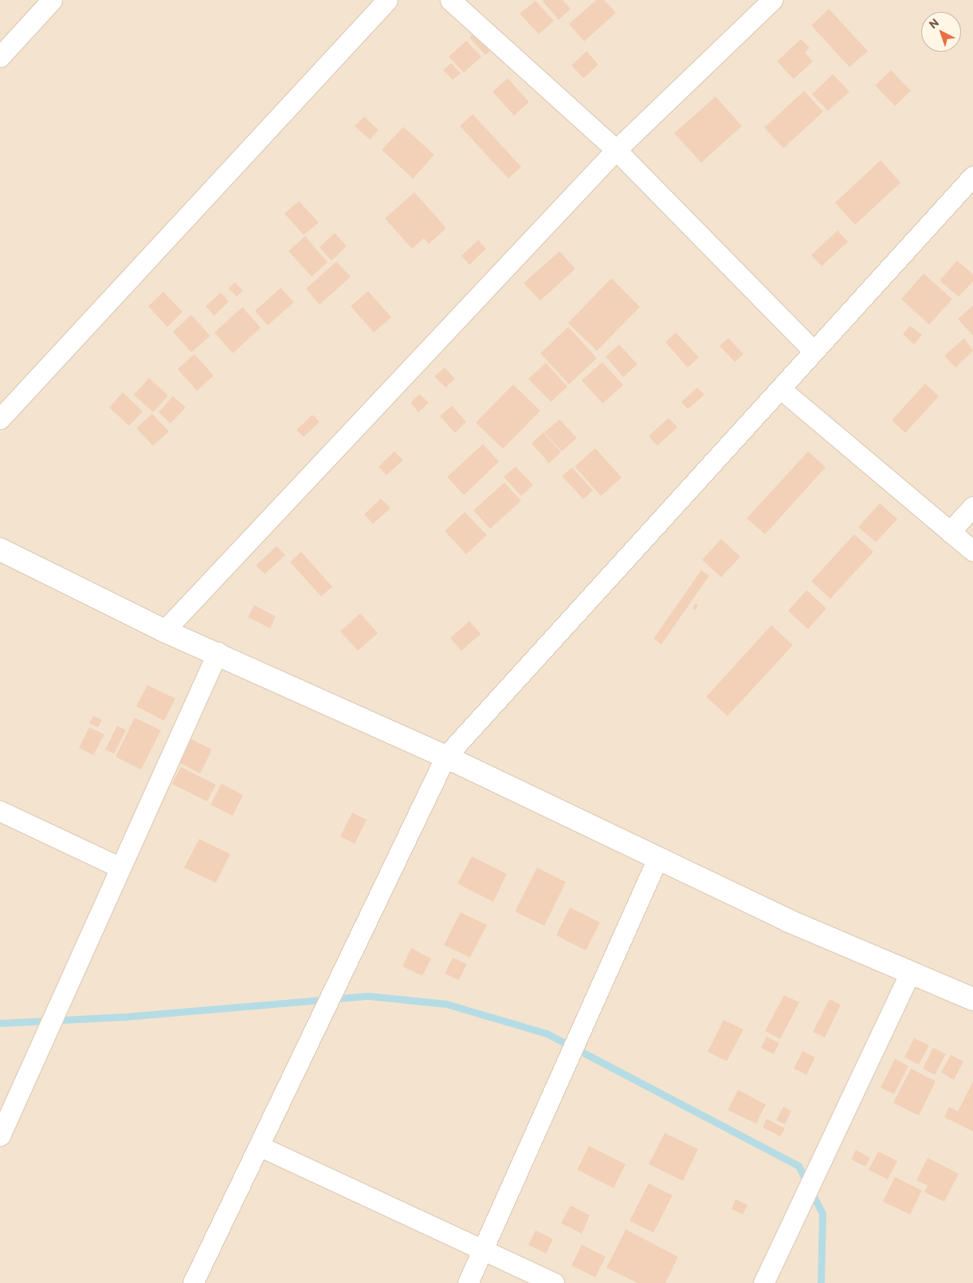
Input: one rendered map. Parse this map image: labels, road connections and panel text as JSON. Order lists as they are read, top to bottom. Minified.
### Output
{"north":"top left"}
